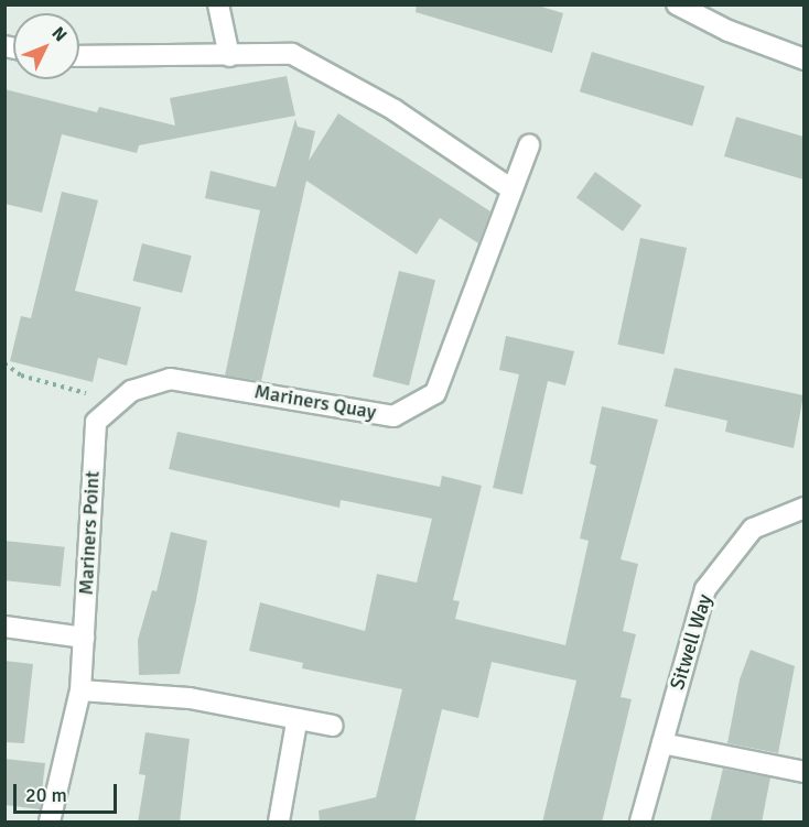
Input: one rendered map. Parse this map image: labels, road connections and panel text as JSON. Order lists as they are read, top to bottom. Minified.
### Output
{"streets":{"street":["Mariners Quay","Mariners Point","Sitwell Way"]},"crossings":[["Mariners Quay","Mariners Point"]],"scale_bar":"20 m","north":"top right"}
